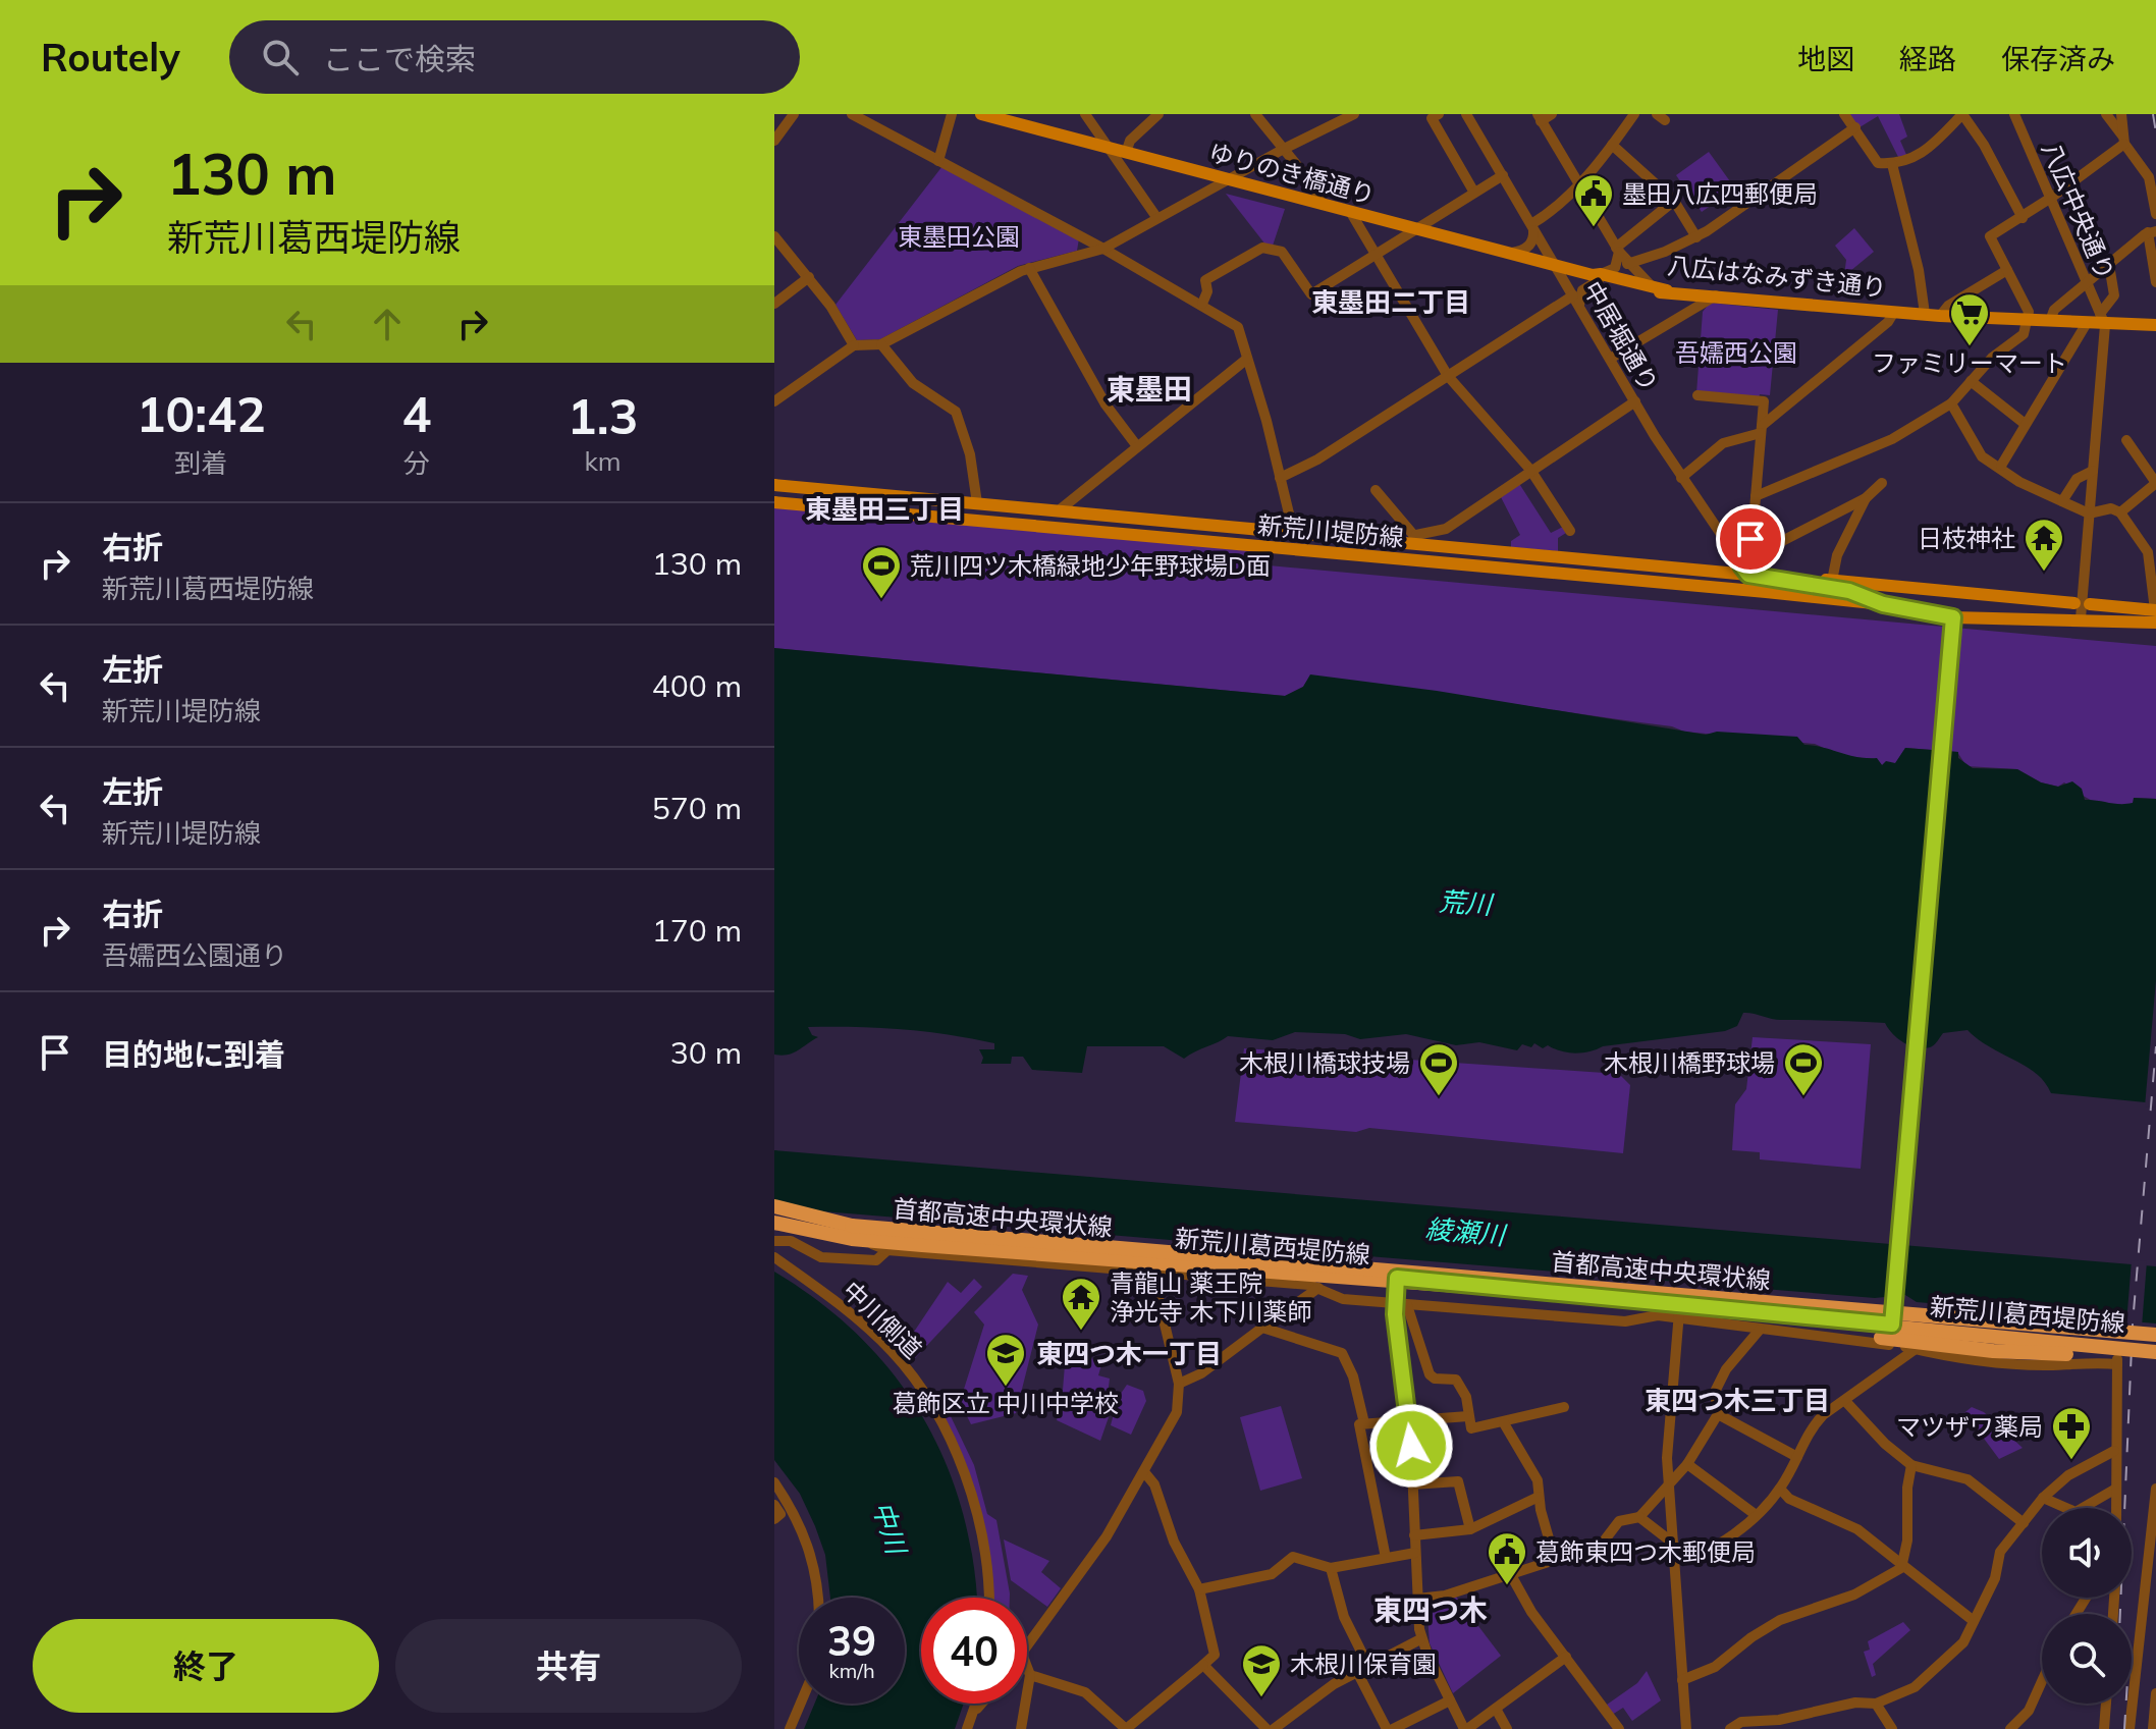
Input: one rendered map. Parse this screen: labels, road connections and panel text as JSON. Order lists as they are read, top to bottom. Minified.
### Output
{"streets":{"highway":["首都高速中央環状線"],"main road":["ゆりのき橋通り","八広はなみずき通り","新荒川堤防線","新荒川葛西堤防線"],"street":["八広中央通り","中居堀通り","中川側道"]},"crossings":[["ゆりのき橋通り","八広はなみずき通り"],["ゆりのき橋通り","中居堀通り"],["八広中央通り","八広はなみずき通り"],["中居堀通り","新荒川堤防線"],["首都高速中央環状線","新荒川葛西堤防線"]],"districts":["東墨田二丁目","東墨田","東墨田三丁目","東四つ木一丁目","東四つ木三丁目","東四つ木"],"water":["荒川","綾瀬川","中川"],"parks":["東墨田公園","吾嬬西公園"],"places":{"public building":["墨田八広四郵便局","葛飾東四つ木郵便局"],"supermarket":["ファミリーマート"],"temple":["日枝神社","青龍山 薬王院 浄光寺 木下川薬師"],"sports":["荒川四ツ木橋緑地少年野球場D面","木根川橋球技場","木根川橋野球場"],"school or university":["葛飾区立 中川中学校","木根川保育園"],"pharmacy":["マツザワ薬局"]},"page":{"header":"Routely","search":"ここで検索","nav":["地図","経路","保存済み"],"turn":["130 m","新荒川葛西堤防線"],"eta":["10:42","到着","4","分","1.3","km"],"list":[{"name":"右折","note":"新荒川葛西堤防線","value":"130 m"},{"name":"左折","note":"新荒川堤防線","value":"400 m"},{"name":"左折","note":"新荒川堤防線","value":"570 m"},{"name":"右折","note":"吾嬬西公園通り","value":"170 m"},{"name":"目的地に到着","value":"30 m"}],"speed":"39 km/h","limit":"40","buttons":["終了","共有"]}}
